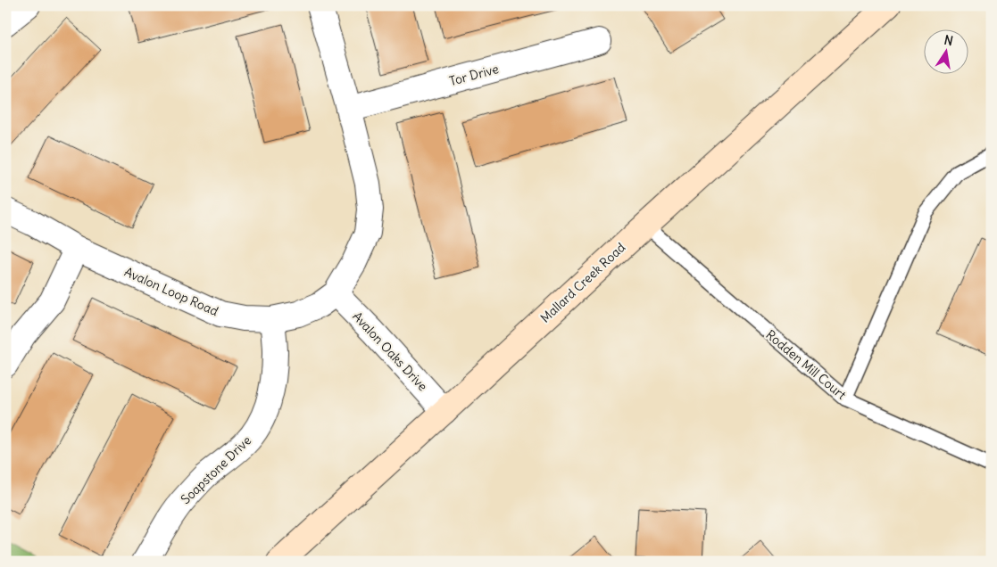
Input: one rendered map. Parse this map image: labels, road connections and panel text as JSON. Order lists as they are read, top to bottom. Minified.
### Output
{"streets":{"main road":["Mallard Creek Road"],"street":["Tor Drive","Avalon Loop Road","Avalon Oaks Drive","Soapstone Drive"],"lane":["Rodden Mill Court"]},"crossings":[["Tor Drive","Avalon Loop Road"],["Mallard Creek Road","Avalon Oaks Drive"],["Mallard Creek Road","Rodden Mill Court"],["Avalon Loop Road","Avalon Oaks Drive"],["Avalon Loop Road","Soapstone Drive"]],"north":"top"}
